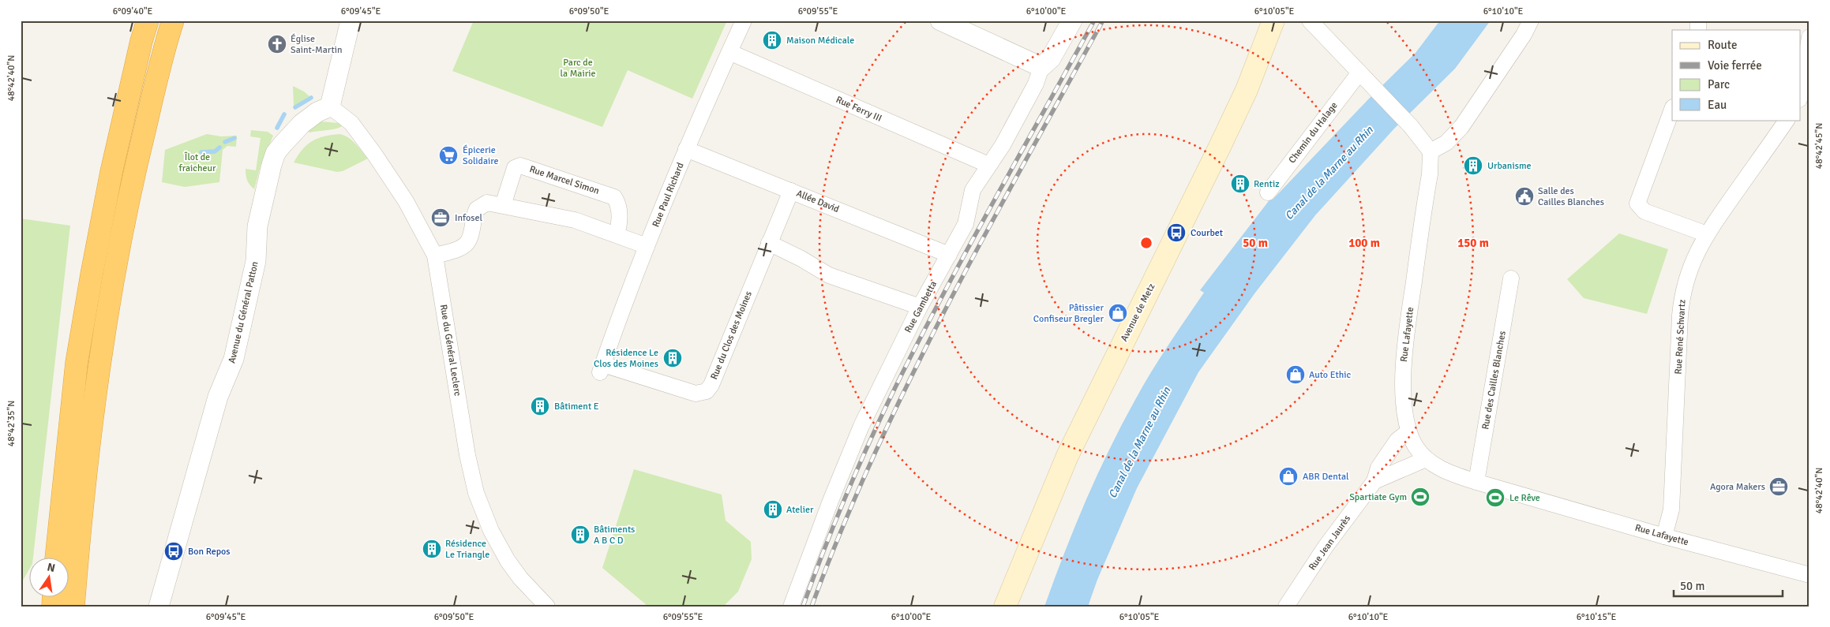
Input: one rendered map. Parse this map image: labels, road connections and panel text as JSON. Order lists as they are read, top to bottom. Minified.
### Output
{"streets":{"main road":["Avenue de Metz"],"street":["Rue Ferry III","Chemin du Halage","Rue Marcel Simon","Rue Paul Richard","Allée David","Rue Gambetta","Avenue du Général Patton","Rue Lafayette","Rue du Clos des Moines","Rue René Schvartz","Rue du Général Leclerc","Rue des Cailles Blanches","Rue Jean Jaurès"]},"crossings":[["Rue Ferry III","Rue Paul Richard"],["Rue Ferry III","Rue Gambetta"],["Rue Paul Richard","Allée David"],["Rue Paul Richard","Rue du Clos des Moines"],["Allée David","Rue Gambetta"],["Allée David","Rue du Clos des Moines"],["Avenue du Général Patton","Rue du Général Leclerc"],["Rue Lafayette","Rue René Schvartz"],["Rue Lafayette","Rue des Cailles Blanches"],["Rue Lafayette","Rue Jean Jaurès"]],"water":["Canal de la Marne au Rhin"],"parks":["Parc de la Mairie","Îlot de fraicheur"],"places":{"building":["Maison Médicale","Urbanisme","Rentiz","Résidence Le Clos des Moines","Bâtiment E","Atelier","Bâtiments A B C D","Résidence Le Triangle"],"church":["Église Saint-Martin"],"supermarket":["Épicerie Solidaire"],"public building":["Salle des Cailles Blanches"],"office":["Infosel","Agora Makers"],"bus stop":["Courbet","Bon Repos"],"shop":["Pâtissier Confiseur Bregler","Auto Ethic","ABR Dental"],"sports":["Spartiate Gym","Le Rêve"]},"legend":["Route","Voie ferrée","Parc","Eau"],"scale_bar":"50 m","north":"top","coordinates":["6°09'40\"E","6°09'45\"E","6°09'50\"E","6°09'55\"E","6°10'00\"E","6°10'05\"E","6°10'10\"E","48°42'40\"N","48°42'45\"N","48°42'35\"N","6°10'15\"E"],"rings":["50 m","100 m","150 m"]}
